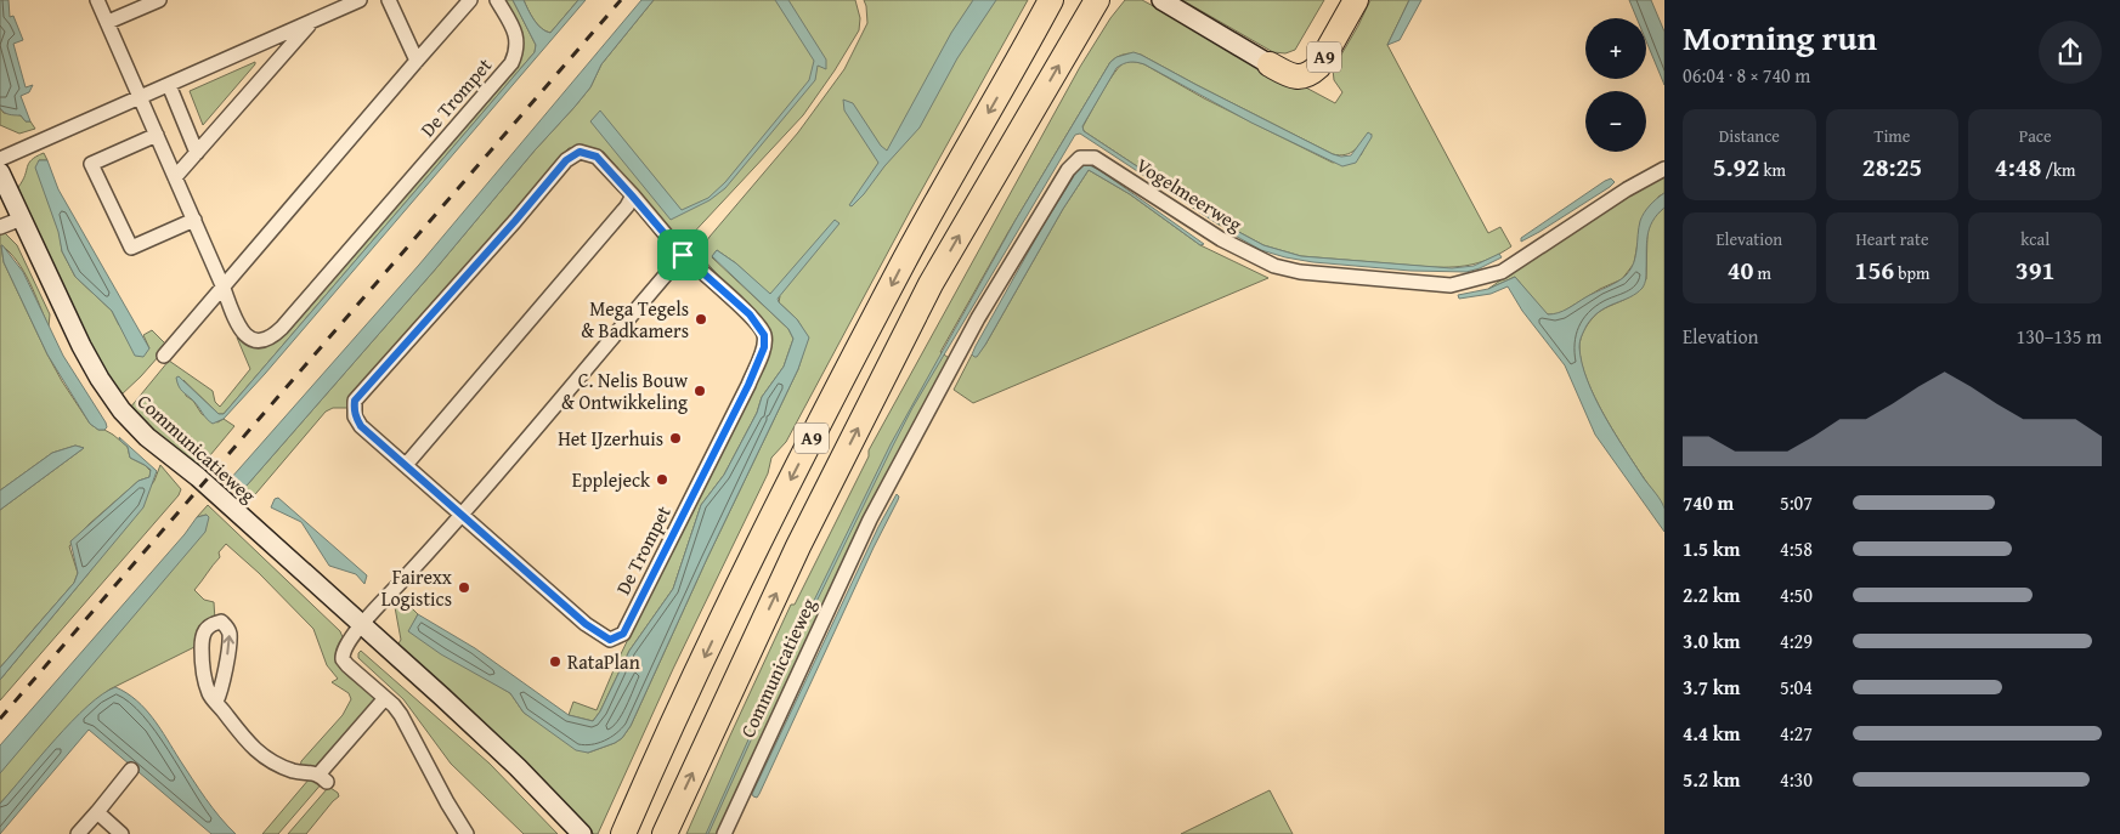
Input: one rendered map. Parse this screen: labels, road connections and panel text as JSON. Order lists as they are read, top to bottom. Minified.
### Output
{"streets":{"highway":["A9"],"street":["De Trompet","Vogelmeerweg","Communicatieweg"]},"crossings":[["Vogelmeerweg","Communicatieweg"]],"places":["Mega Tegels & Badkamers","C. Nelis Bouw & Ontwikkeling","Het IJzerhuis","Epplejeck","Fairexx Logistics","RataPlan"],"page":{"heading":["Morning run","06:04 · 8 × 740 m"],"map_buttons":["+","−"],"stats":[["Distance","5.92 km"],["Time","28:25"],["Pace","4:48 /km"],["Elevation","40 m"],["Heart rate","156 bpm"],["kcal","391"]],"chart":["Elevation","130–135 m"],"list":[{"name":"740 m","note":"5:07"},{"name":"1.5 km","note":"4:58"},{"name":"2.2 km","note":"4:50"},{"name":"3.0 km","note":"4:29"},{"name":"3.7 km","note":"5:04"},{"name":"4.4 km","note":"4:27"},{"name":"5.2 km","note":"4:30"}]}}
